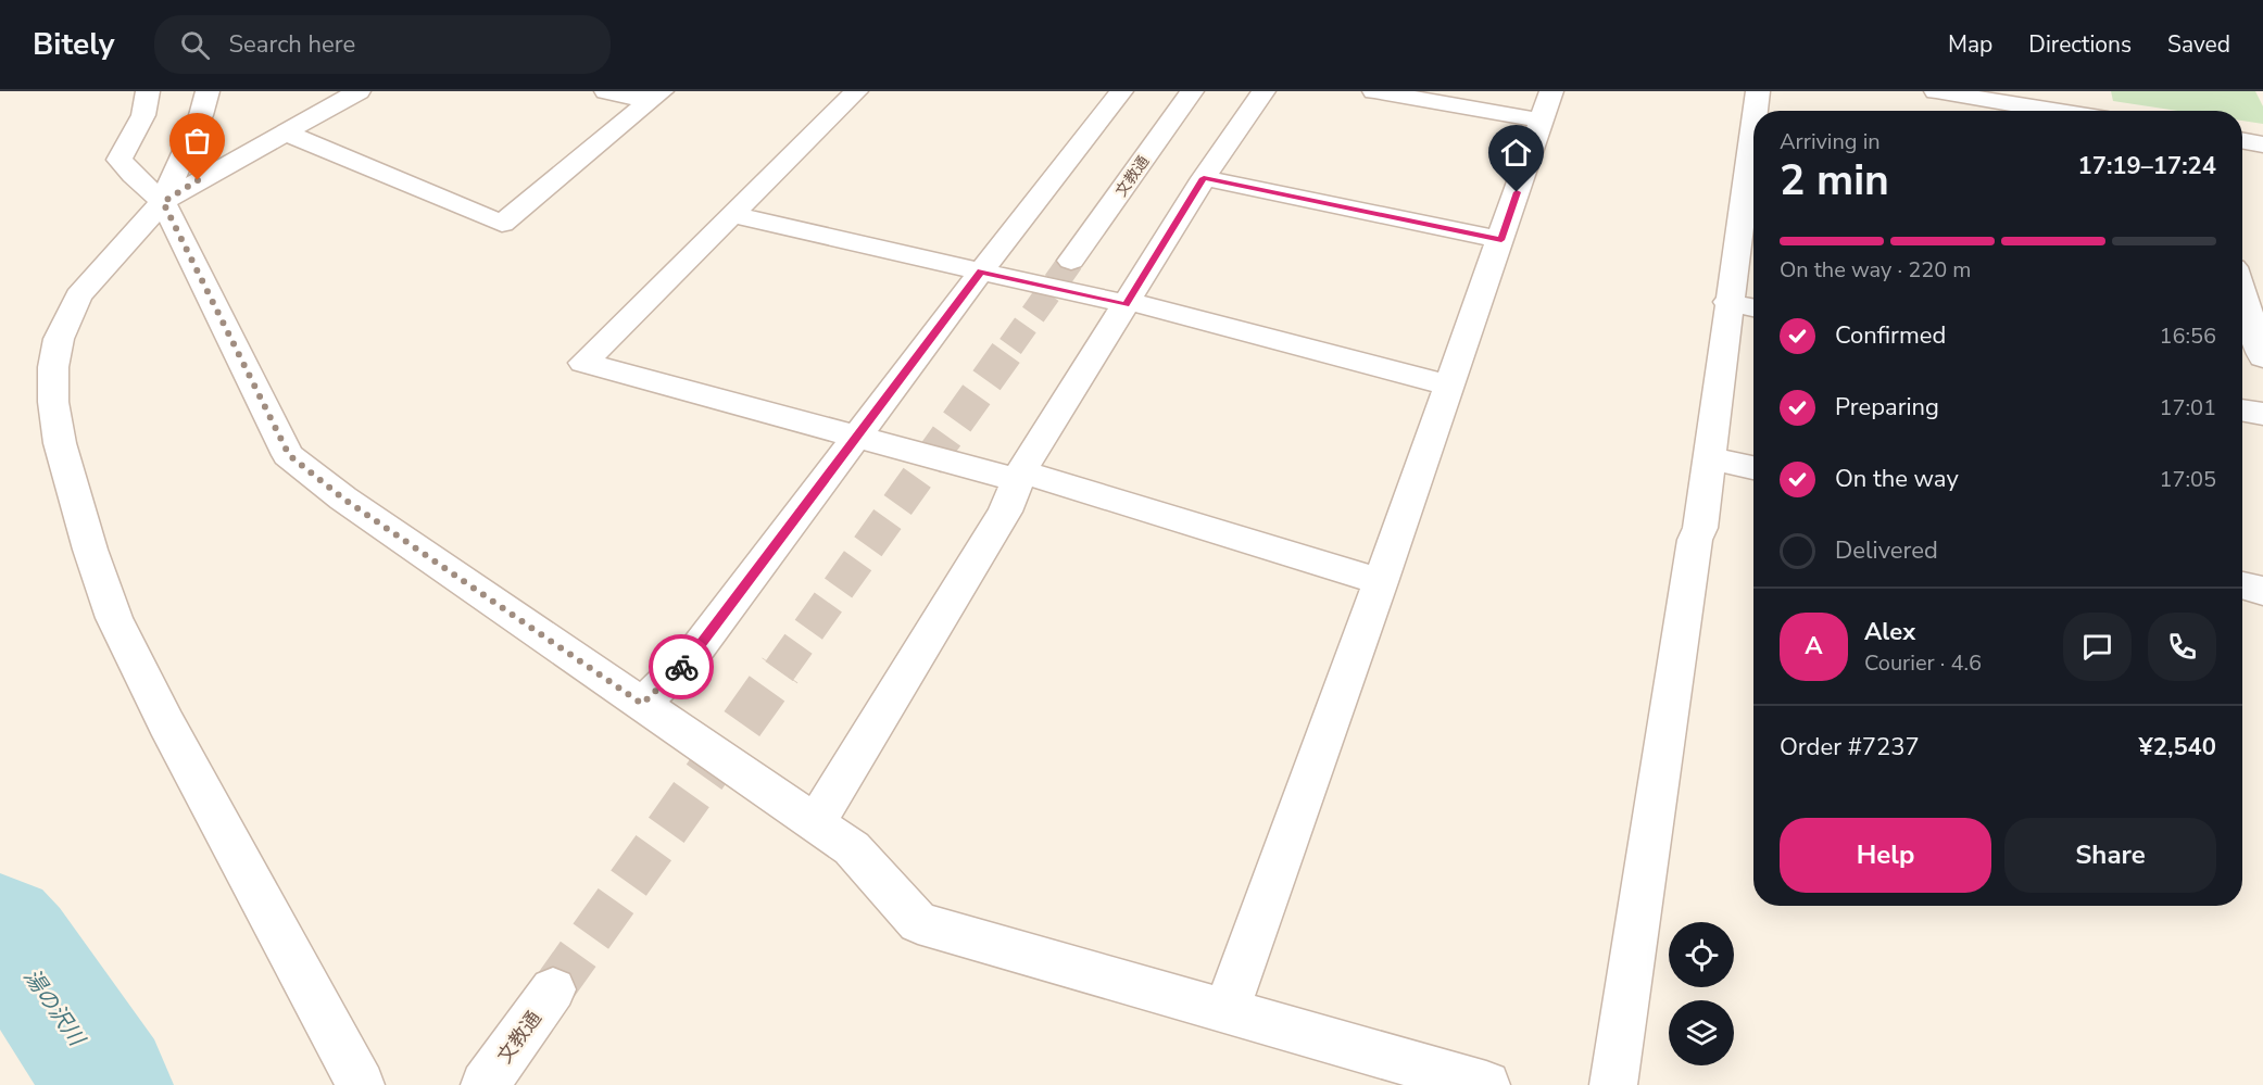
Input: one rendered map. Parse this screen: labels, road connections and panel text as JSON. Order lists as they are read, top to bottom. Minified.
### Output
{"streets":{"street":["文教通"]},"water":["湯の沢川"],"page":{"header":"Bitely","search":"Search here","nav":["Map","Directions","Saved"],"heading":["2 min","Arriving in","17:19–17:24"],"panel":["Alex","Courier · 4.6","Order #7237","¥2,540"],"bar":"On the way · 220 m","list":[["Confirmed","16:56"],["Preparing","17:01"],["On the way","17:05"],"Delivered"],"round":"A","buttons":["Help","Share"]}}
